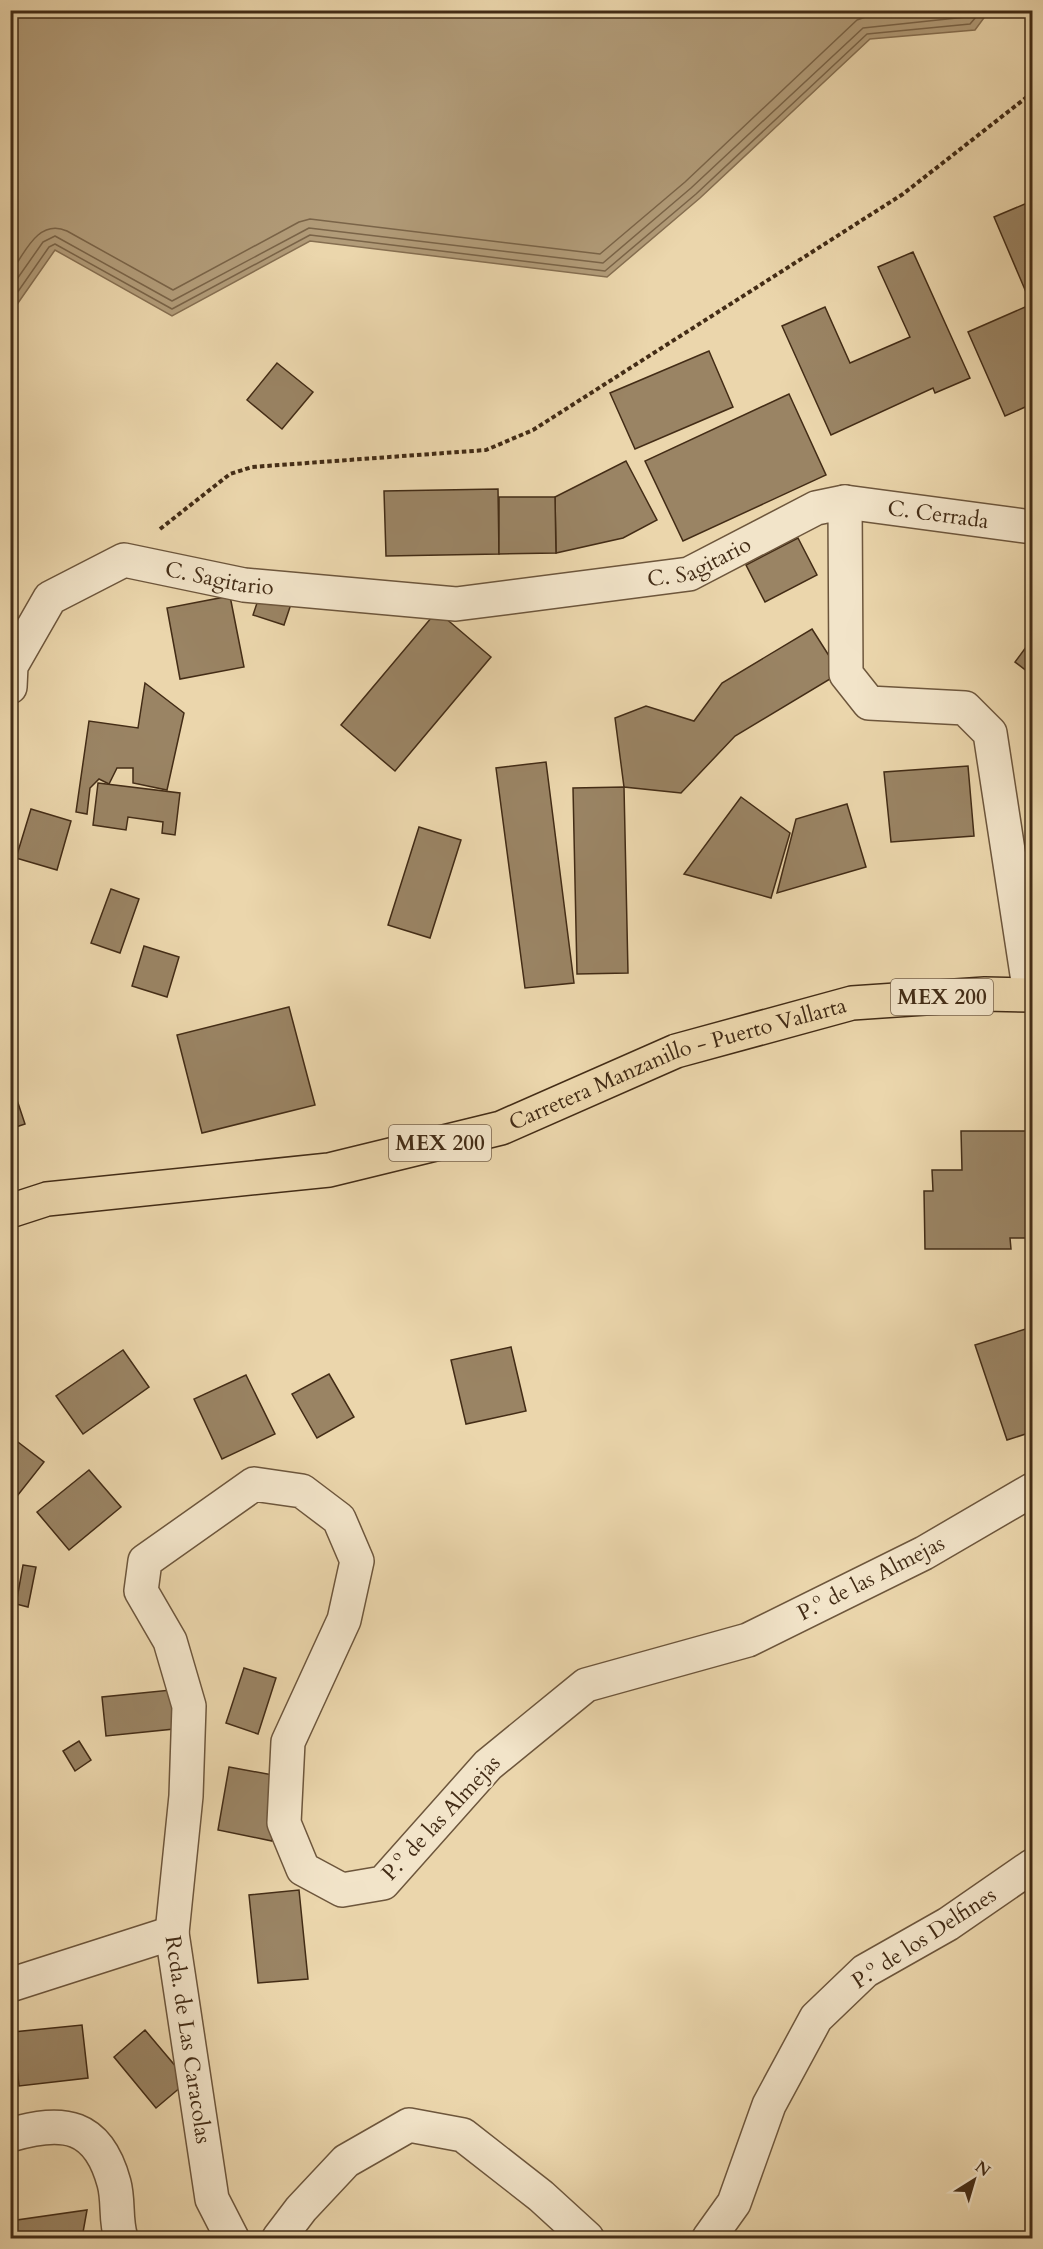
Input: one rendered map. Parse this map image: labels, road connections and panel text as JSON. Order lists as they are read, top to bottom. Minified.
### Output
{"streets":{"highway":["MEX 200","Carretera Manzanillo - Puerto Vallarta"],"street":["C. Cerrada","C. Sagitario","P.º de las Almejas","P.º de los Delfines","Rcda. de Las Caracolas"]},"crossings":[["C. Cerrada","C. Sagitario"],["P.º de las Almejas","Rcda. de Las Caracolas"]],"north":"top right"}
